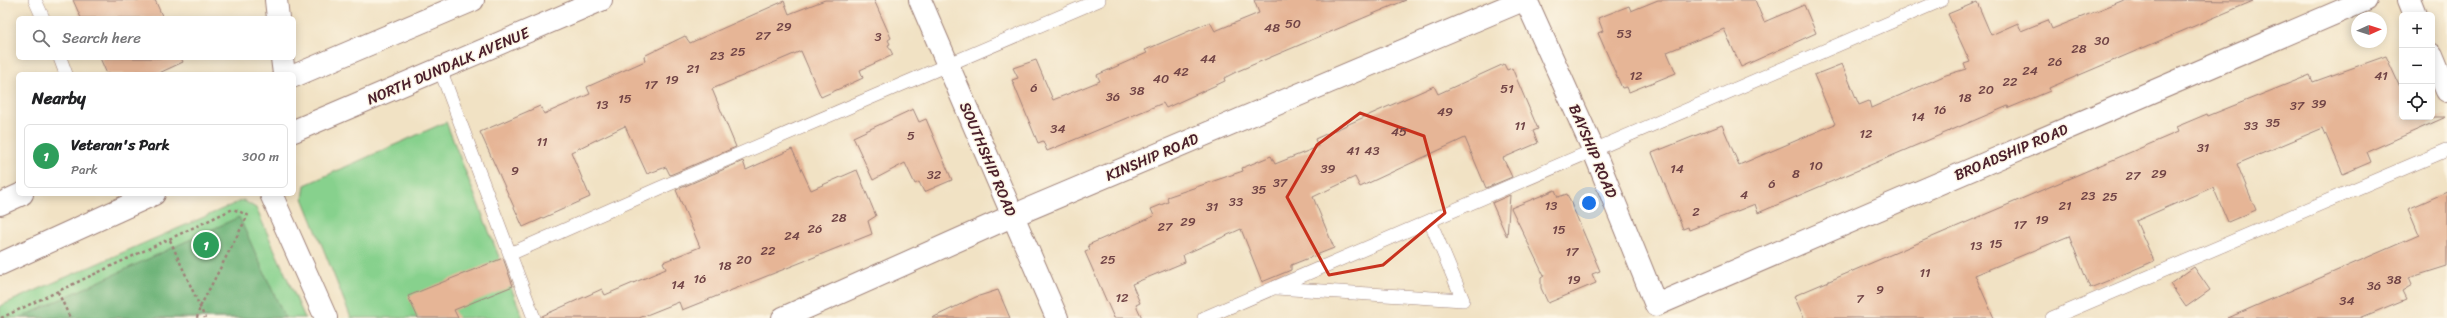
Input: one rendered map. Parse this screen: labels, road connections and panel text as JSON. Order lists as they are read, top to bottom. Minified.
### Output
{"streets":{"street":["NORTH DUNDALK AVENUE","BAYSHIP ROAD","BROADSHIP ROAD","KINSHIP ROAD","SOUTHSHIP ROAD"]},"crossings":[["BAYSHIP ROAD","BROADSHIP ROAD"],["BAYSHIP ROAD","KINSHIP ROAD"],["KINSHIP ROAD","SOUTHSHIP ROAD"]],"house_numbers":["50","29","48","53","27","3","30","28","25","23","44","26","21","24","42","12","41","40","19","22","17","6","51","20","38","36","18","15","39","13","37","16","49","14","35","11","33","34","45","12","5","11","31","41","43","10","39","14","9","8","29","32","27","37","6","35","4","23","25","33","13","21","31","2","28","19","29","17","27","26","15","24","15","13","22","17","20","25","18","11","16","19","38","14","36","9","12","7","34"],"north":"right","page":{"map_buttons":["+","−"],"search":"Search here","heading":"Nearby","list":[{"mark":"1","name":"Veteran's Park","note":"Park","value":"300 m"}],"pins":"1"}}
